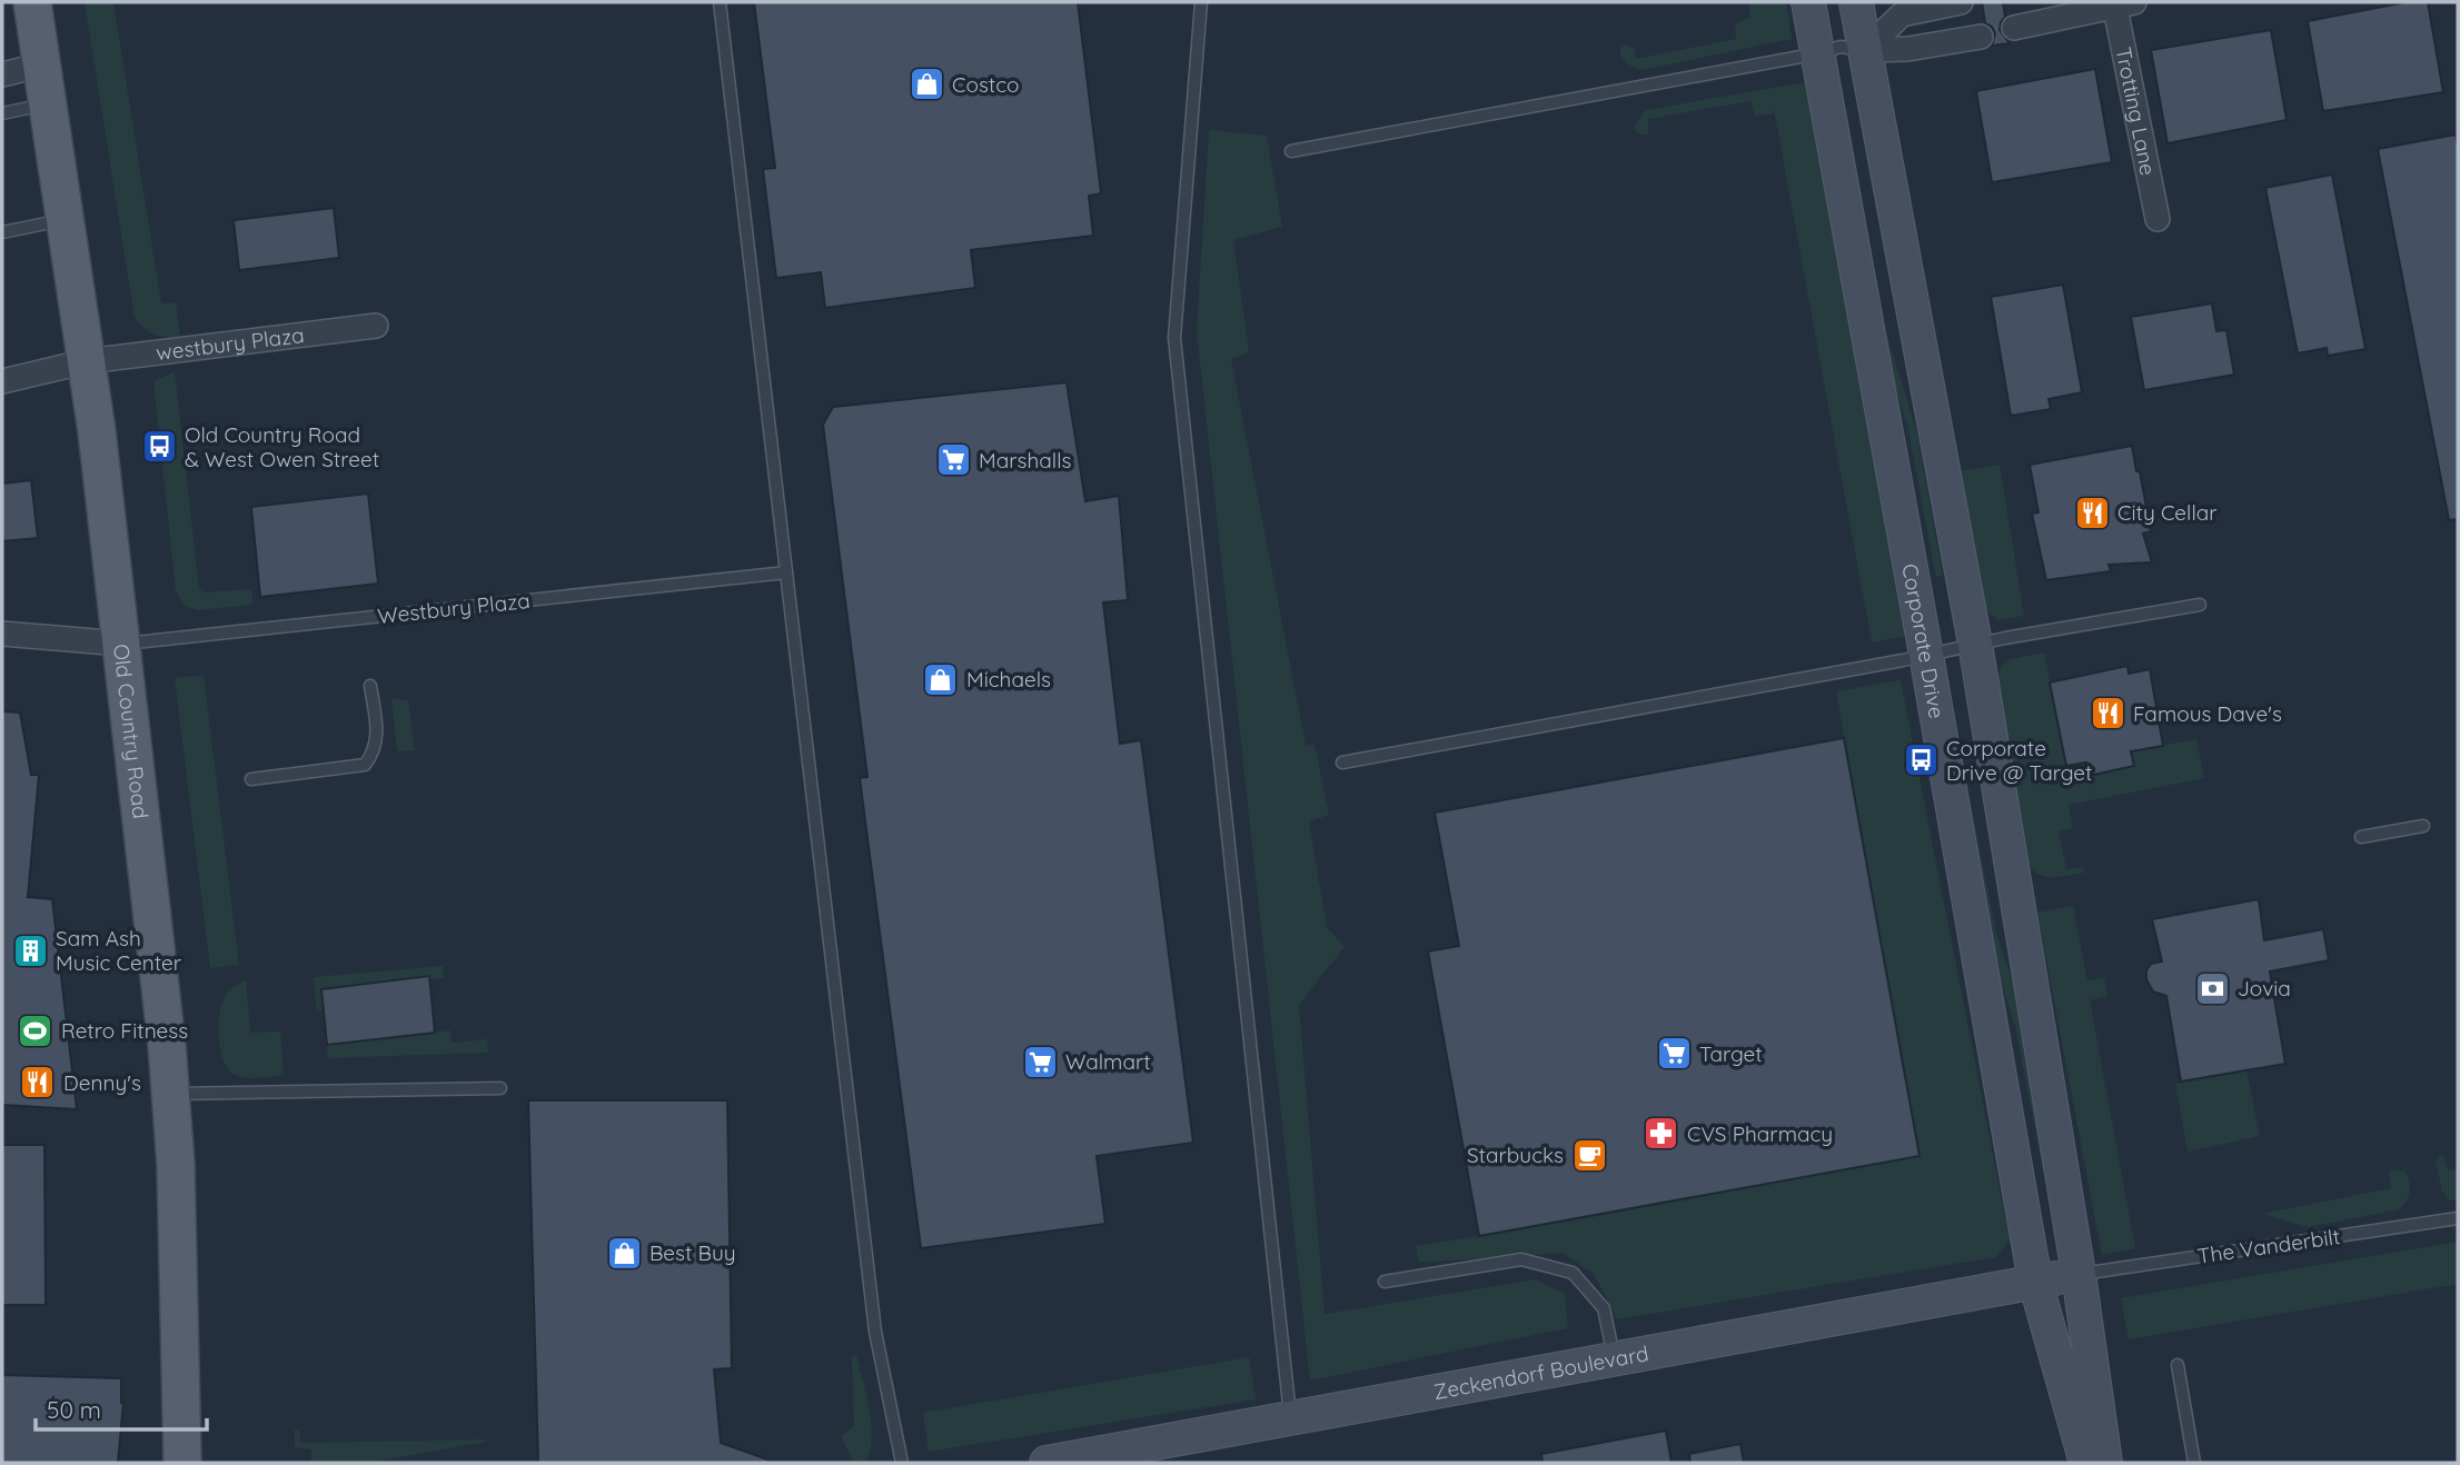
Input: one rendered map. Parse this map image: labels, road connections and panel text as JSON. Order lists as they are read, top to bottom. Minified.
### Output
{"streets":{"main road":["Corporate Drive","Old Country Road","Zeckendorf Boulevard"],"street":["Trotting Lane","westbury Plaza"],"lane":["Westbury Plaza","The Vanderbilt"]},"crossings":[["westbury Plaza","Old Country Road"],["Westbury Plaza","Old Country Road"],["Corporate Drive","Zeckendorf Boulevard"],["The Vanderbilt","Zeckendorf Boulevard"]],"places":{"shop":["Costco","Michaels","Best Buy"],"bus stop":["Old Country Road & West Owen Street","Corporate Drive @ Target"],"supermarket":["Marshalls","Target","Walmart"],"restaurant":["City Cellar","Famous Dave's","Denny's"],"building":["Sam Ash Music Center"],"bank":["Jovia"],"sports":["Retro Fitness"],"pharmacy":["CVS Pharmacy"],"cafe":["Starbucks"]},"scale_bar":"50 m"}
